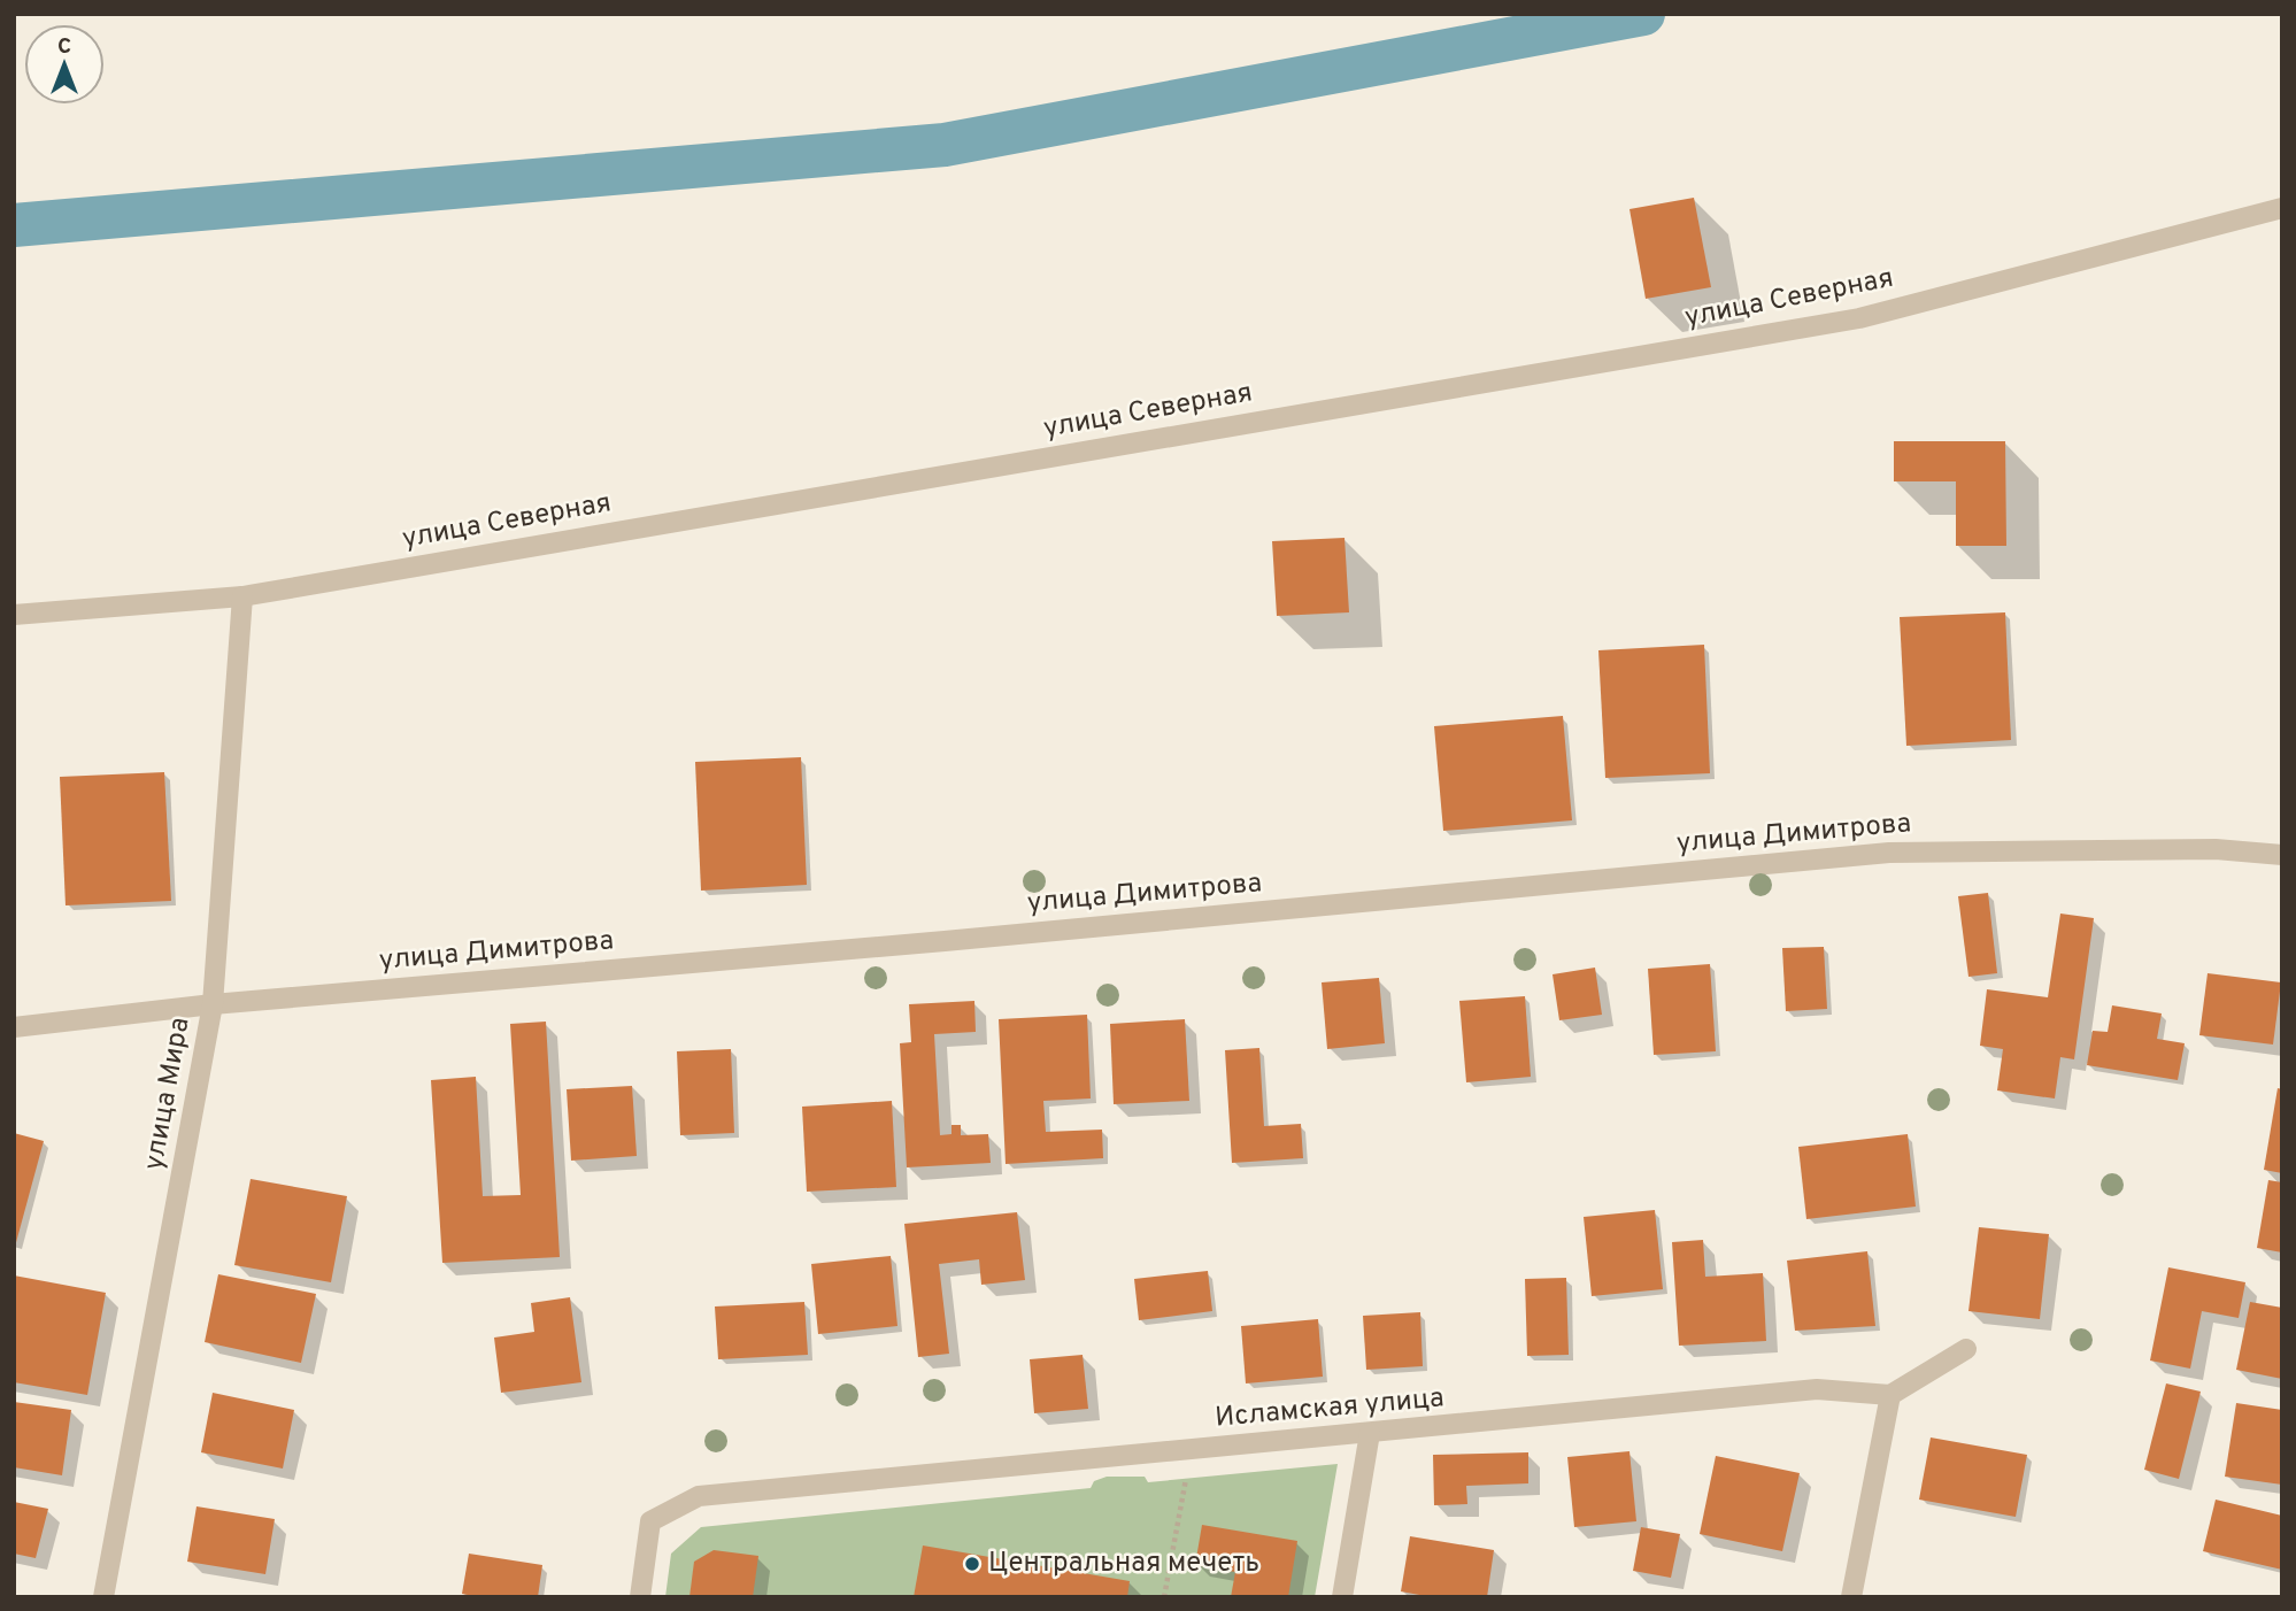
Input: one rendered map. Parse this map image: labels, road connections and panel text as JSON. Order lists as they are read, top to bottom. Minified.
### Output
{"streets":{"street":["улица Северная","улица Димитрова","улица Мира","Исламская улица"]},"crossings":[["улица Северная","улица Мира"],["улица Димитрова","улица Мира"]],"places":["Центральная мечеть"],"north":"top"}
